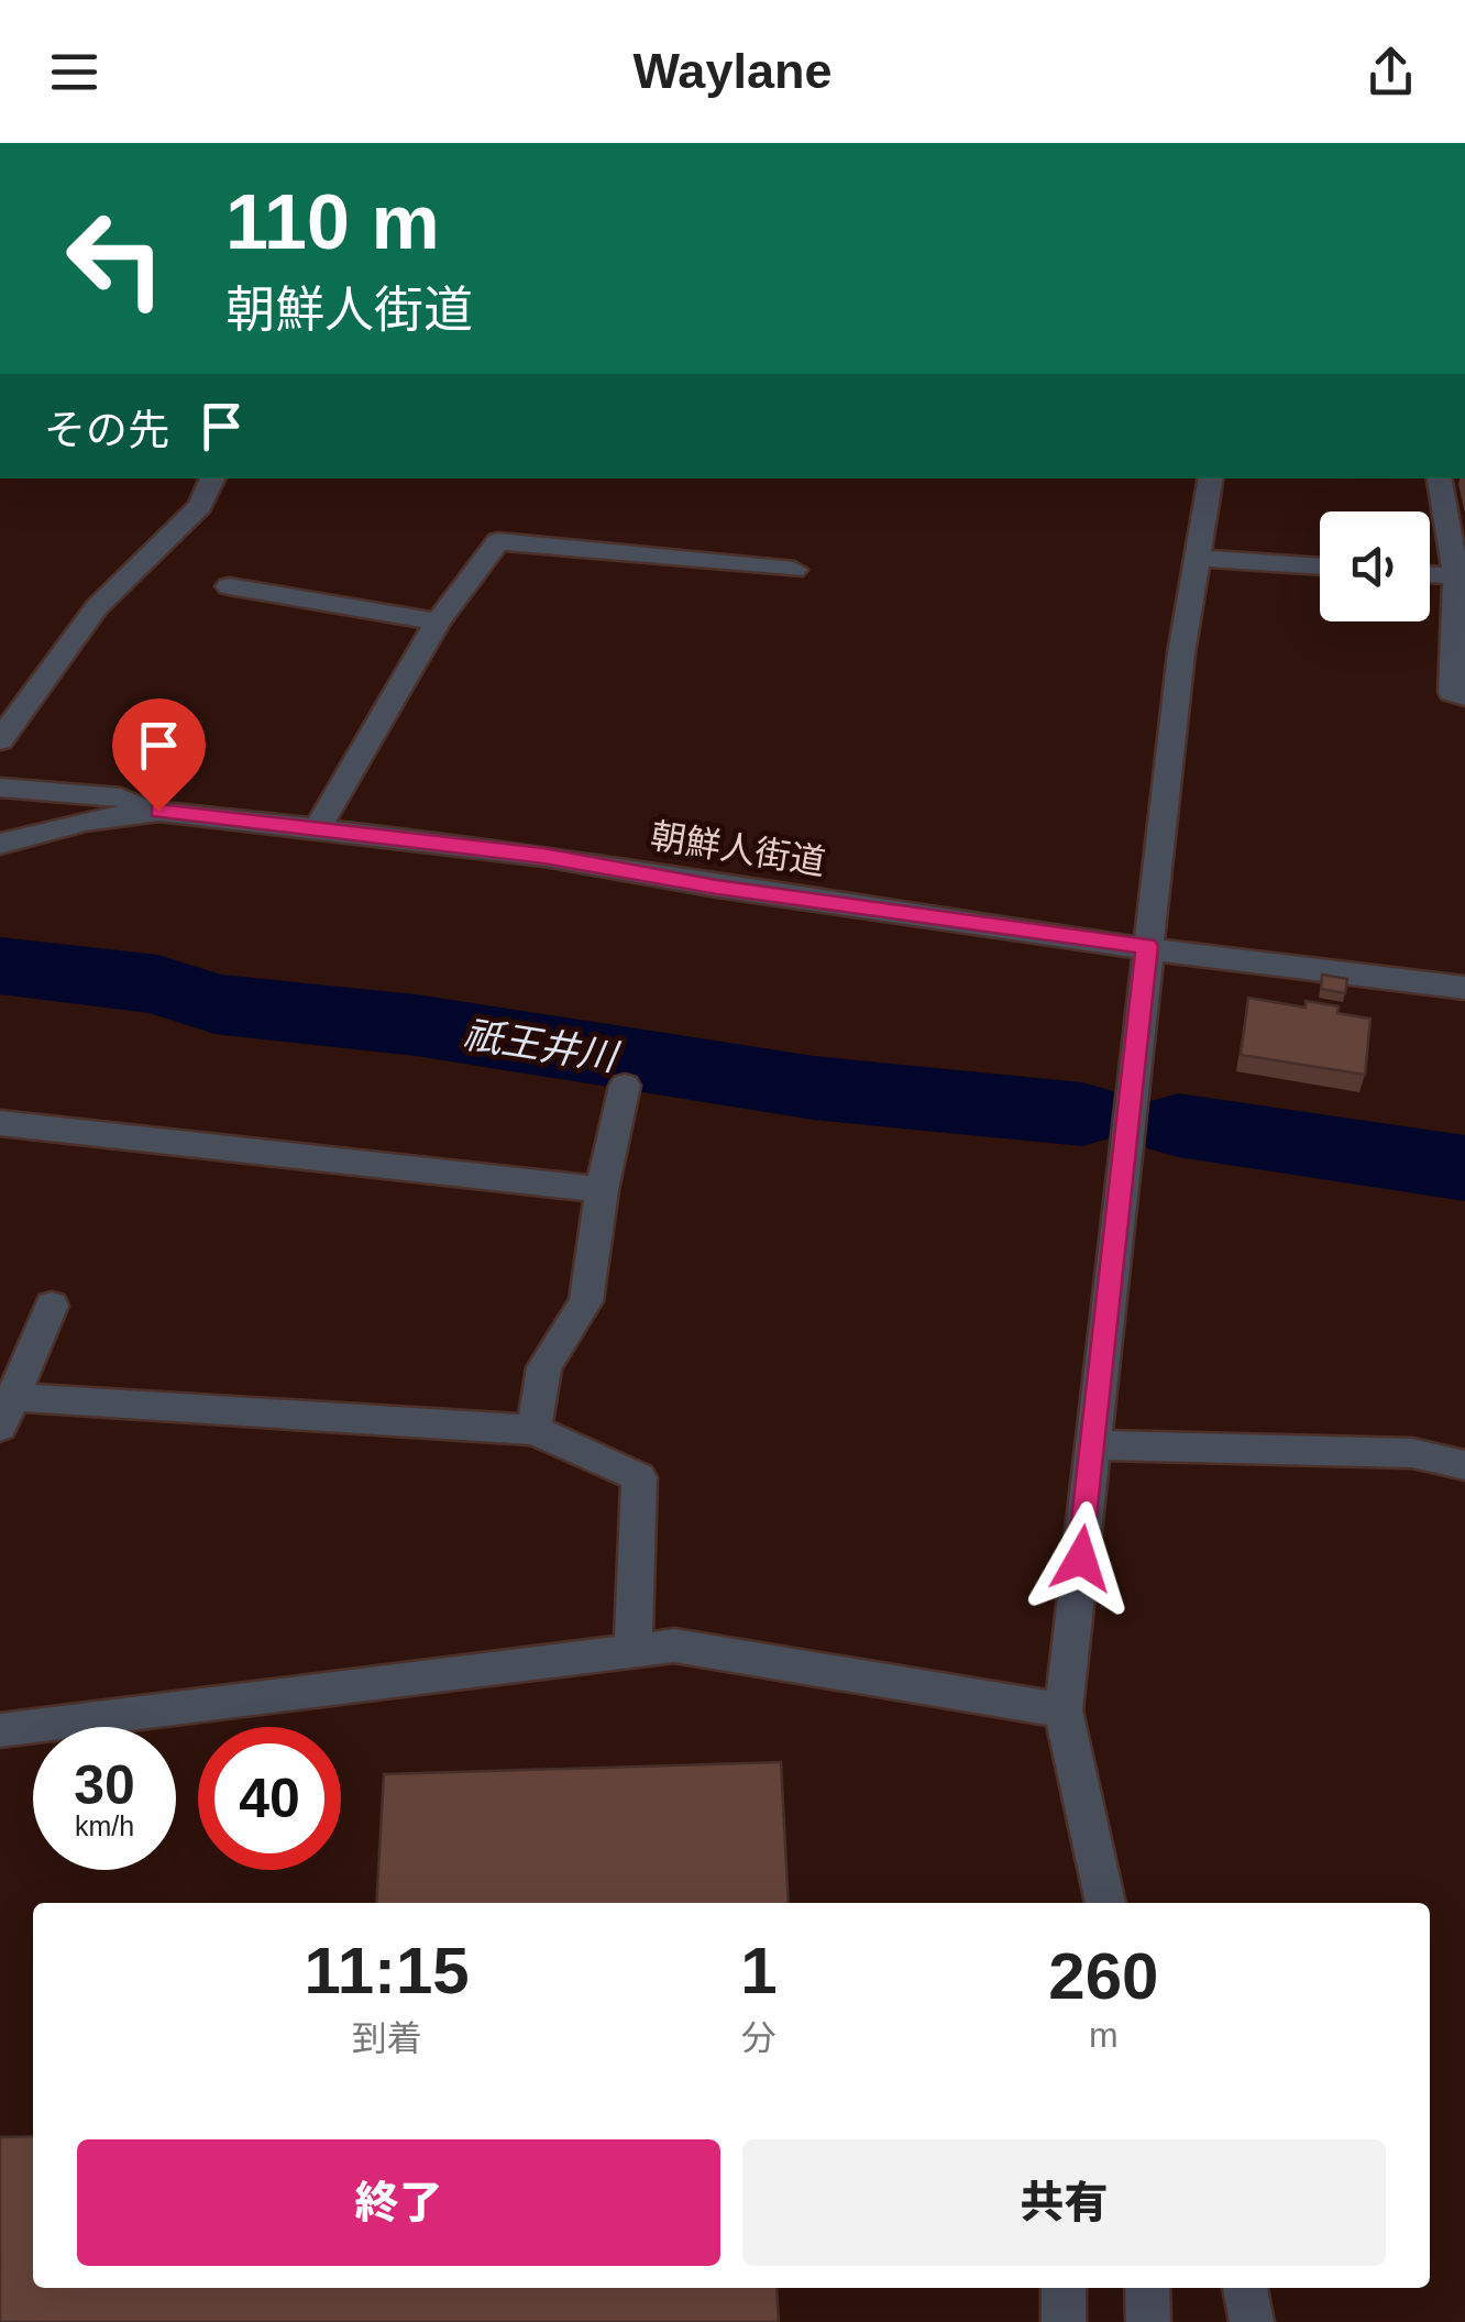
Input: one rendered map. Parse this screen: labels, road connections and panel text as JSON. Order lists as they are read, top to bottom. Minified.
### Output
{"streets":{"street":["朝鮮人街道"]},"water":["祇王井川"],"page":{"header":"Waylane","turn":["110 m","朝鮮人街道"],"then":"その先","speed":"30 km/h","limit":"40","eta":["11:15","到着","1","分","260","m"],"buttons":["終了","共有"]}}
